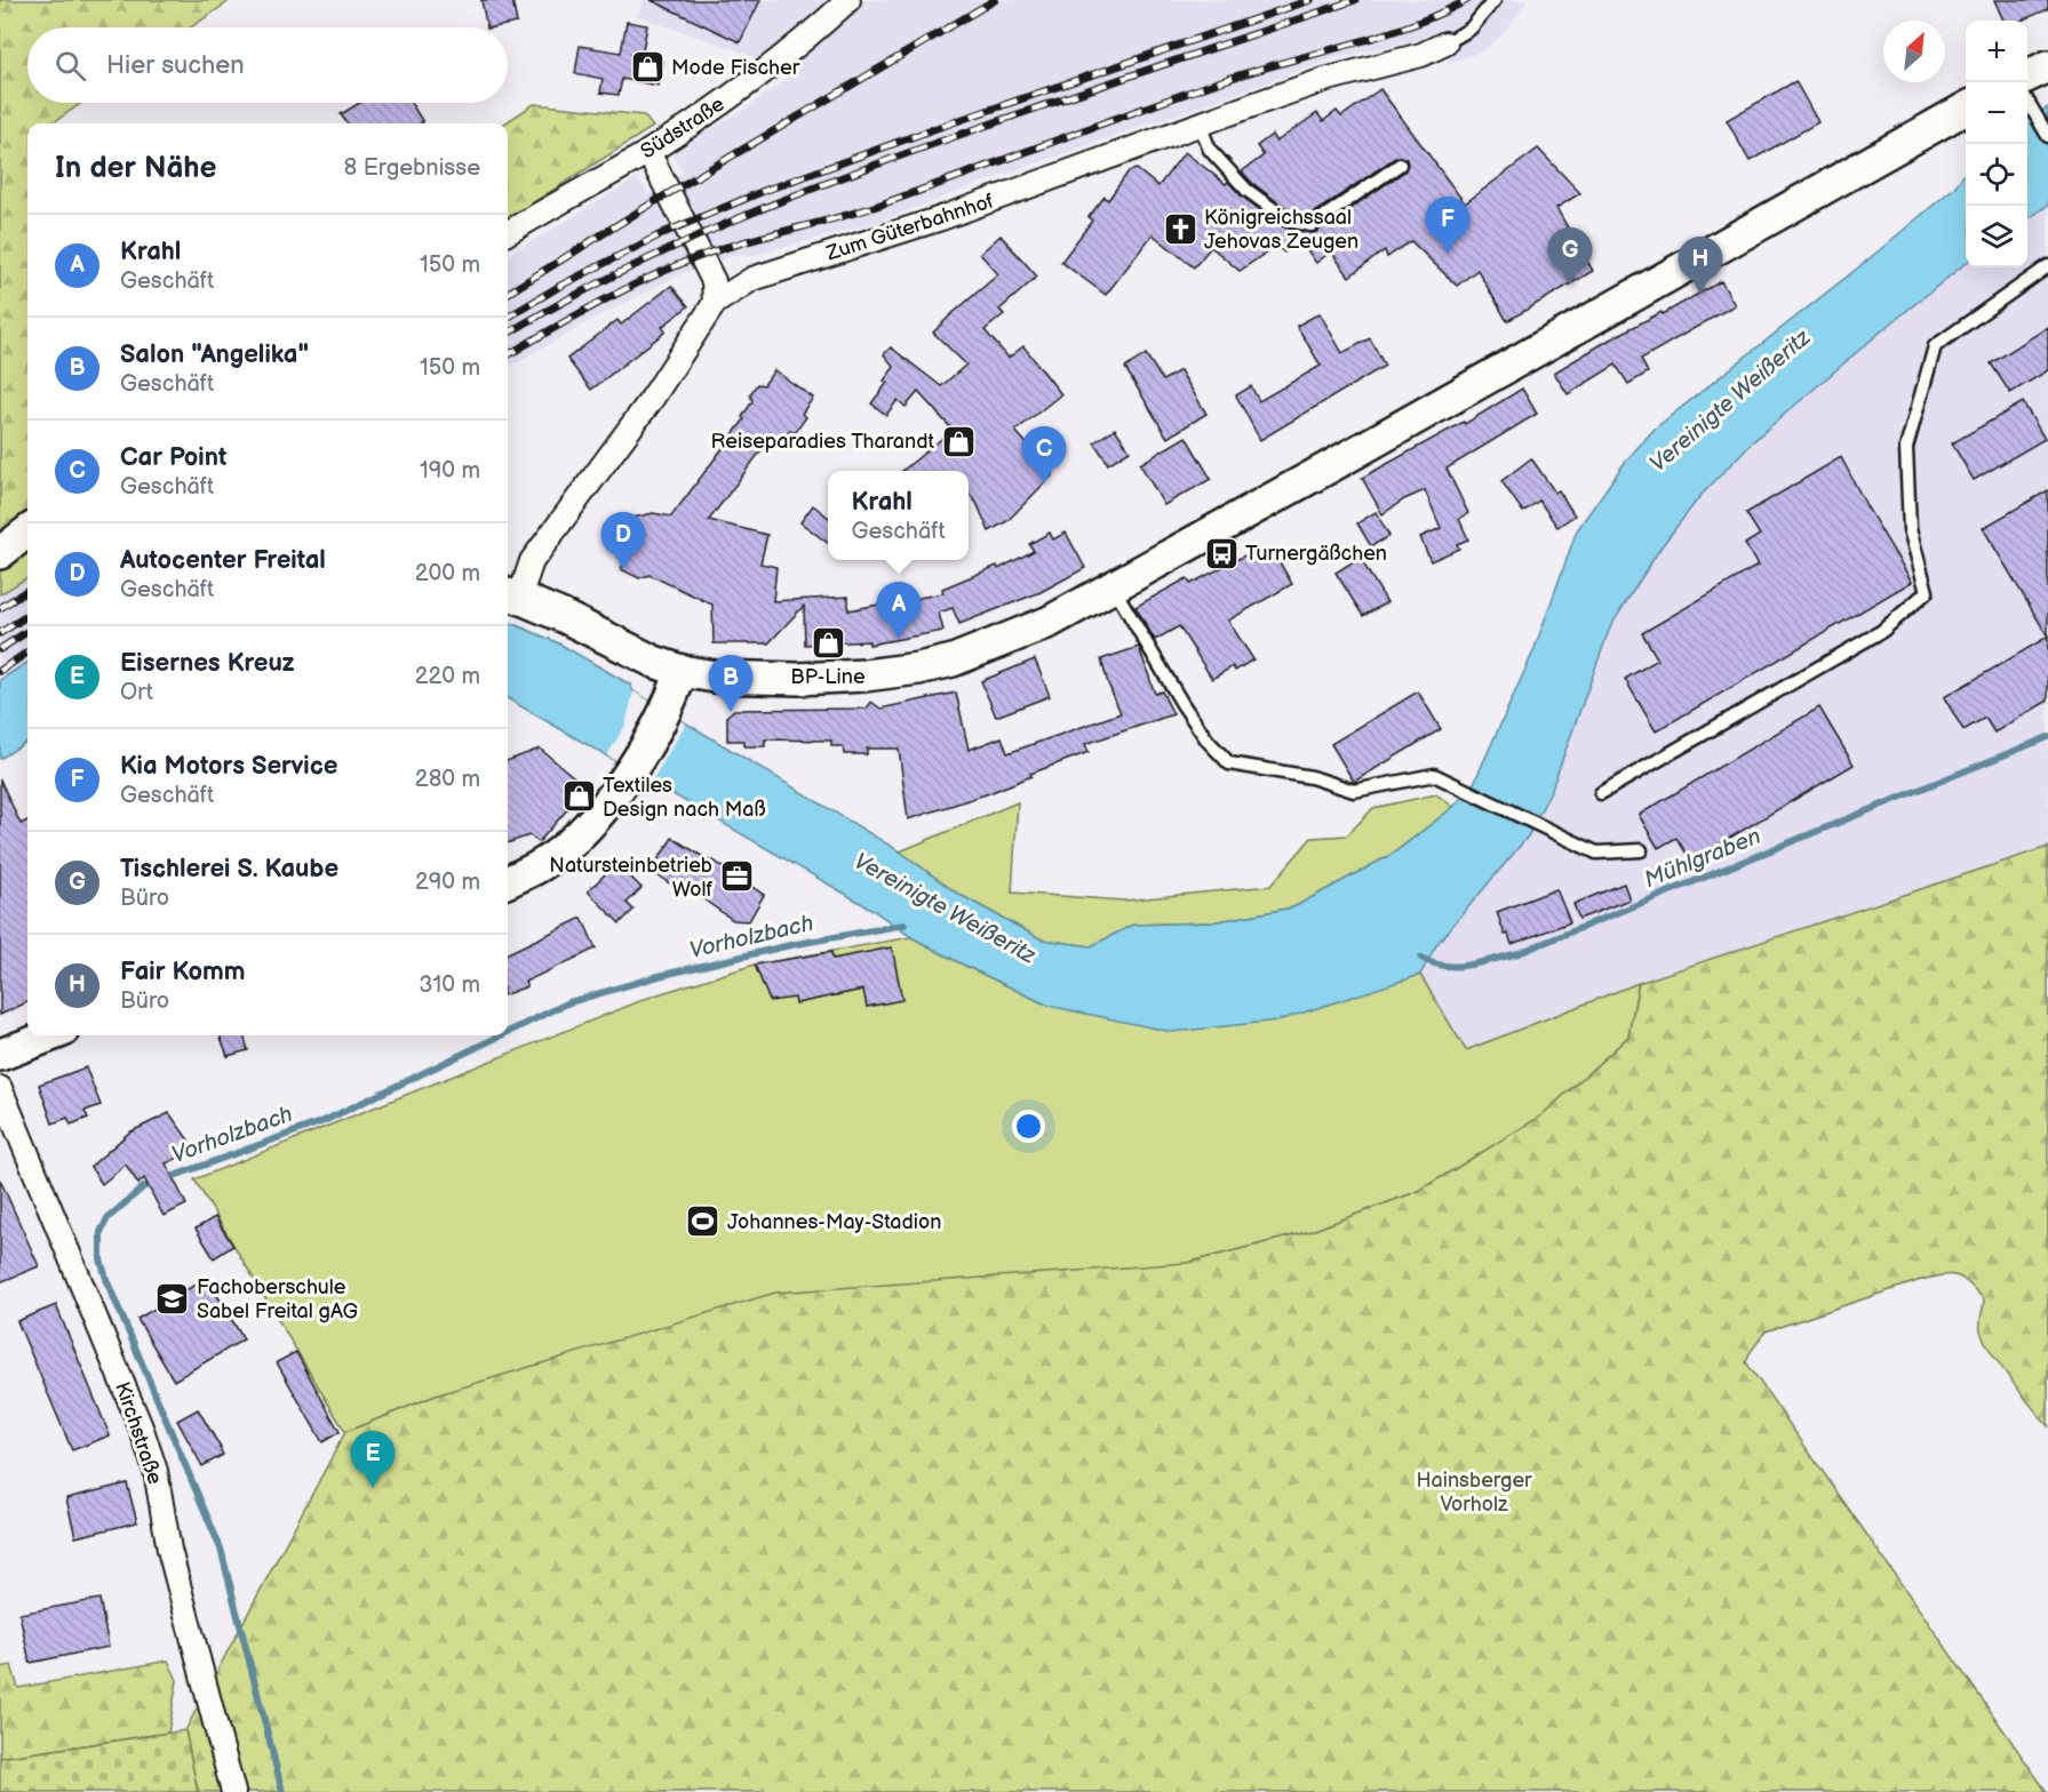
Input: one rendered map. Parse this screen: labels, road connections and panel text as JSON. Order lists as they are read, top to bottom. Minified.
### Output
{"streets":{"street":["Südstraße","Zum Güterbahnhof","Kirchstraße"]},"water":["Vereinigte Weißeritz","Mühlgraben","Vorholzbach"],"parks":["Hainsberger Vorholz"],"places":{"shop":["Mode Fischer","Reiseparadies Tharandt","BP-Line","Textiles Design nach Maß"],"church":["Königreichssaal Jehovas Zeugen"],"bus stop":["Turnergäßchen"],"office":["Natursteinbetrieb Wolf"],"sports":["Johannes-May-Stadion"],"school or university":["Fachoberschule Sabel Freital gAG"]},"north":"top right","page":{"map_buttons":["+","−"],"search":"Hier suchen","heading":["In der Nähe","8 Ergebnisse"],"pins":["F","G","H","C","D","A","B","E"],"list":[{"mark":"A","name":"Krahl","note":"Geschäft","value":"150 m"},{"mark":"B","name":"Salon \"Angelika\"","note":"Geschäft","value":"150 m"},{"mark":"C","name":"Car Point","note":"Geschäft","value":"190 m"},{"mark":"D","name":"Autocenter Freital","note":"Geschäft","value":"200 m"},{"mark":"E","name":"Eisernes Kreuz","note":"Ort","value":"220 m"},{"mark":"F","name":"Kia Motors Service","note":"Geschäft","value":"280 m"},{"mark":"G","name":"Tischlerei S. Kaube","note":"Büro","value":"290 m"},{"mark":"H","name":"Fair Komm","note":"Büro","value":"310 m"}],"popup":["Krahl","Geschäft"]}}
